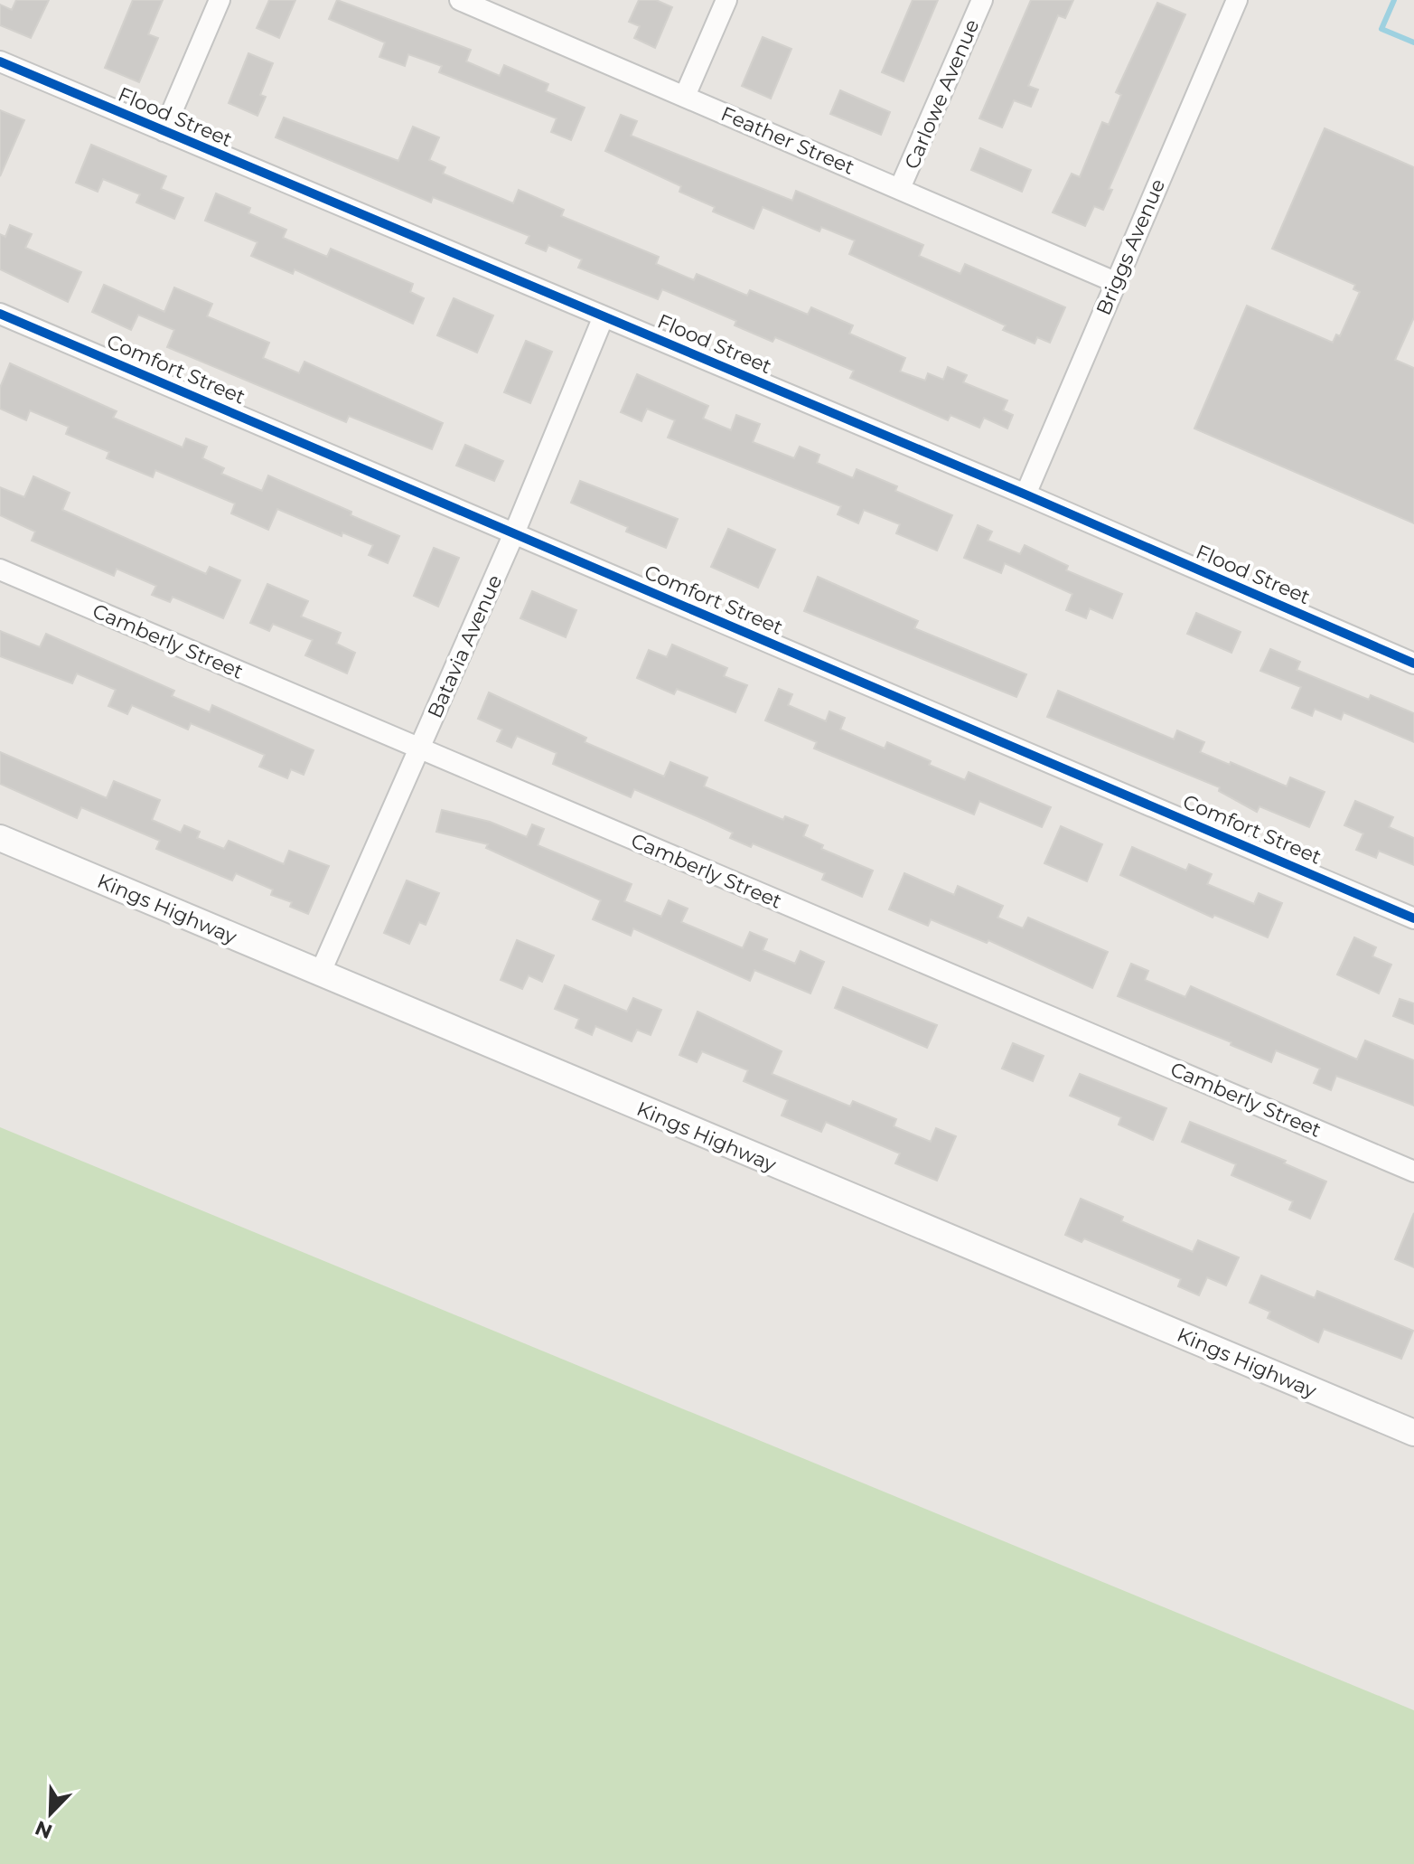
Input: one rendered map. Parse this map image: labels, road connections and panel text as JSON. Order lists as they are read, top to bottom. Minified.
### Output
{"streets":{"street":["Carlowe Avenue","Flood Street","Feather Street","Briggs Avenue","Comfort Street","Camberly Street","Batavia Avenue","Kings Highway"]},"crossings":[["Carlowe Avenue","Feather Street"],["Flood Street","Briggs Avenue"],["Flood Street","Batavia Avenue"],["Feather Street","Briggs Avenue"],["Comfort Street","Batavia Avenue"],["Camberly Street","Batavia Avenue"],["Batavia Avenue","Kings Highway"]],"north":"bottom left"}
